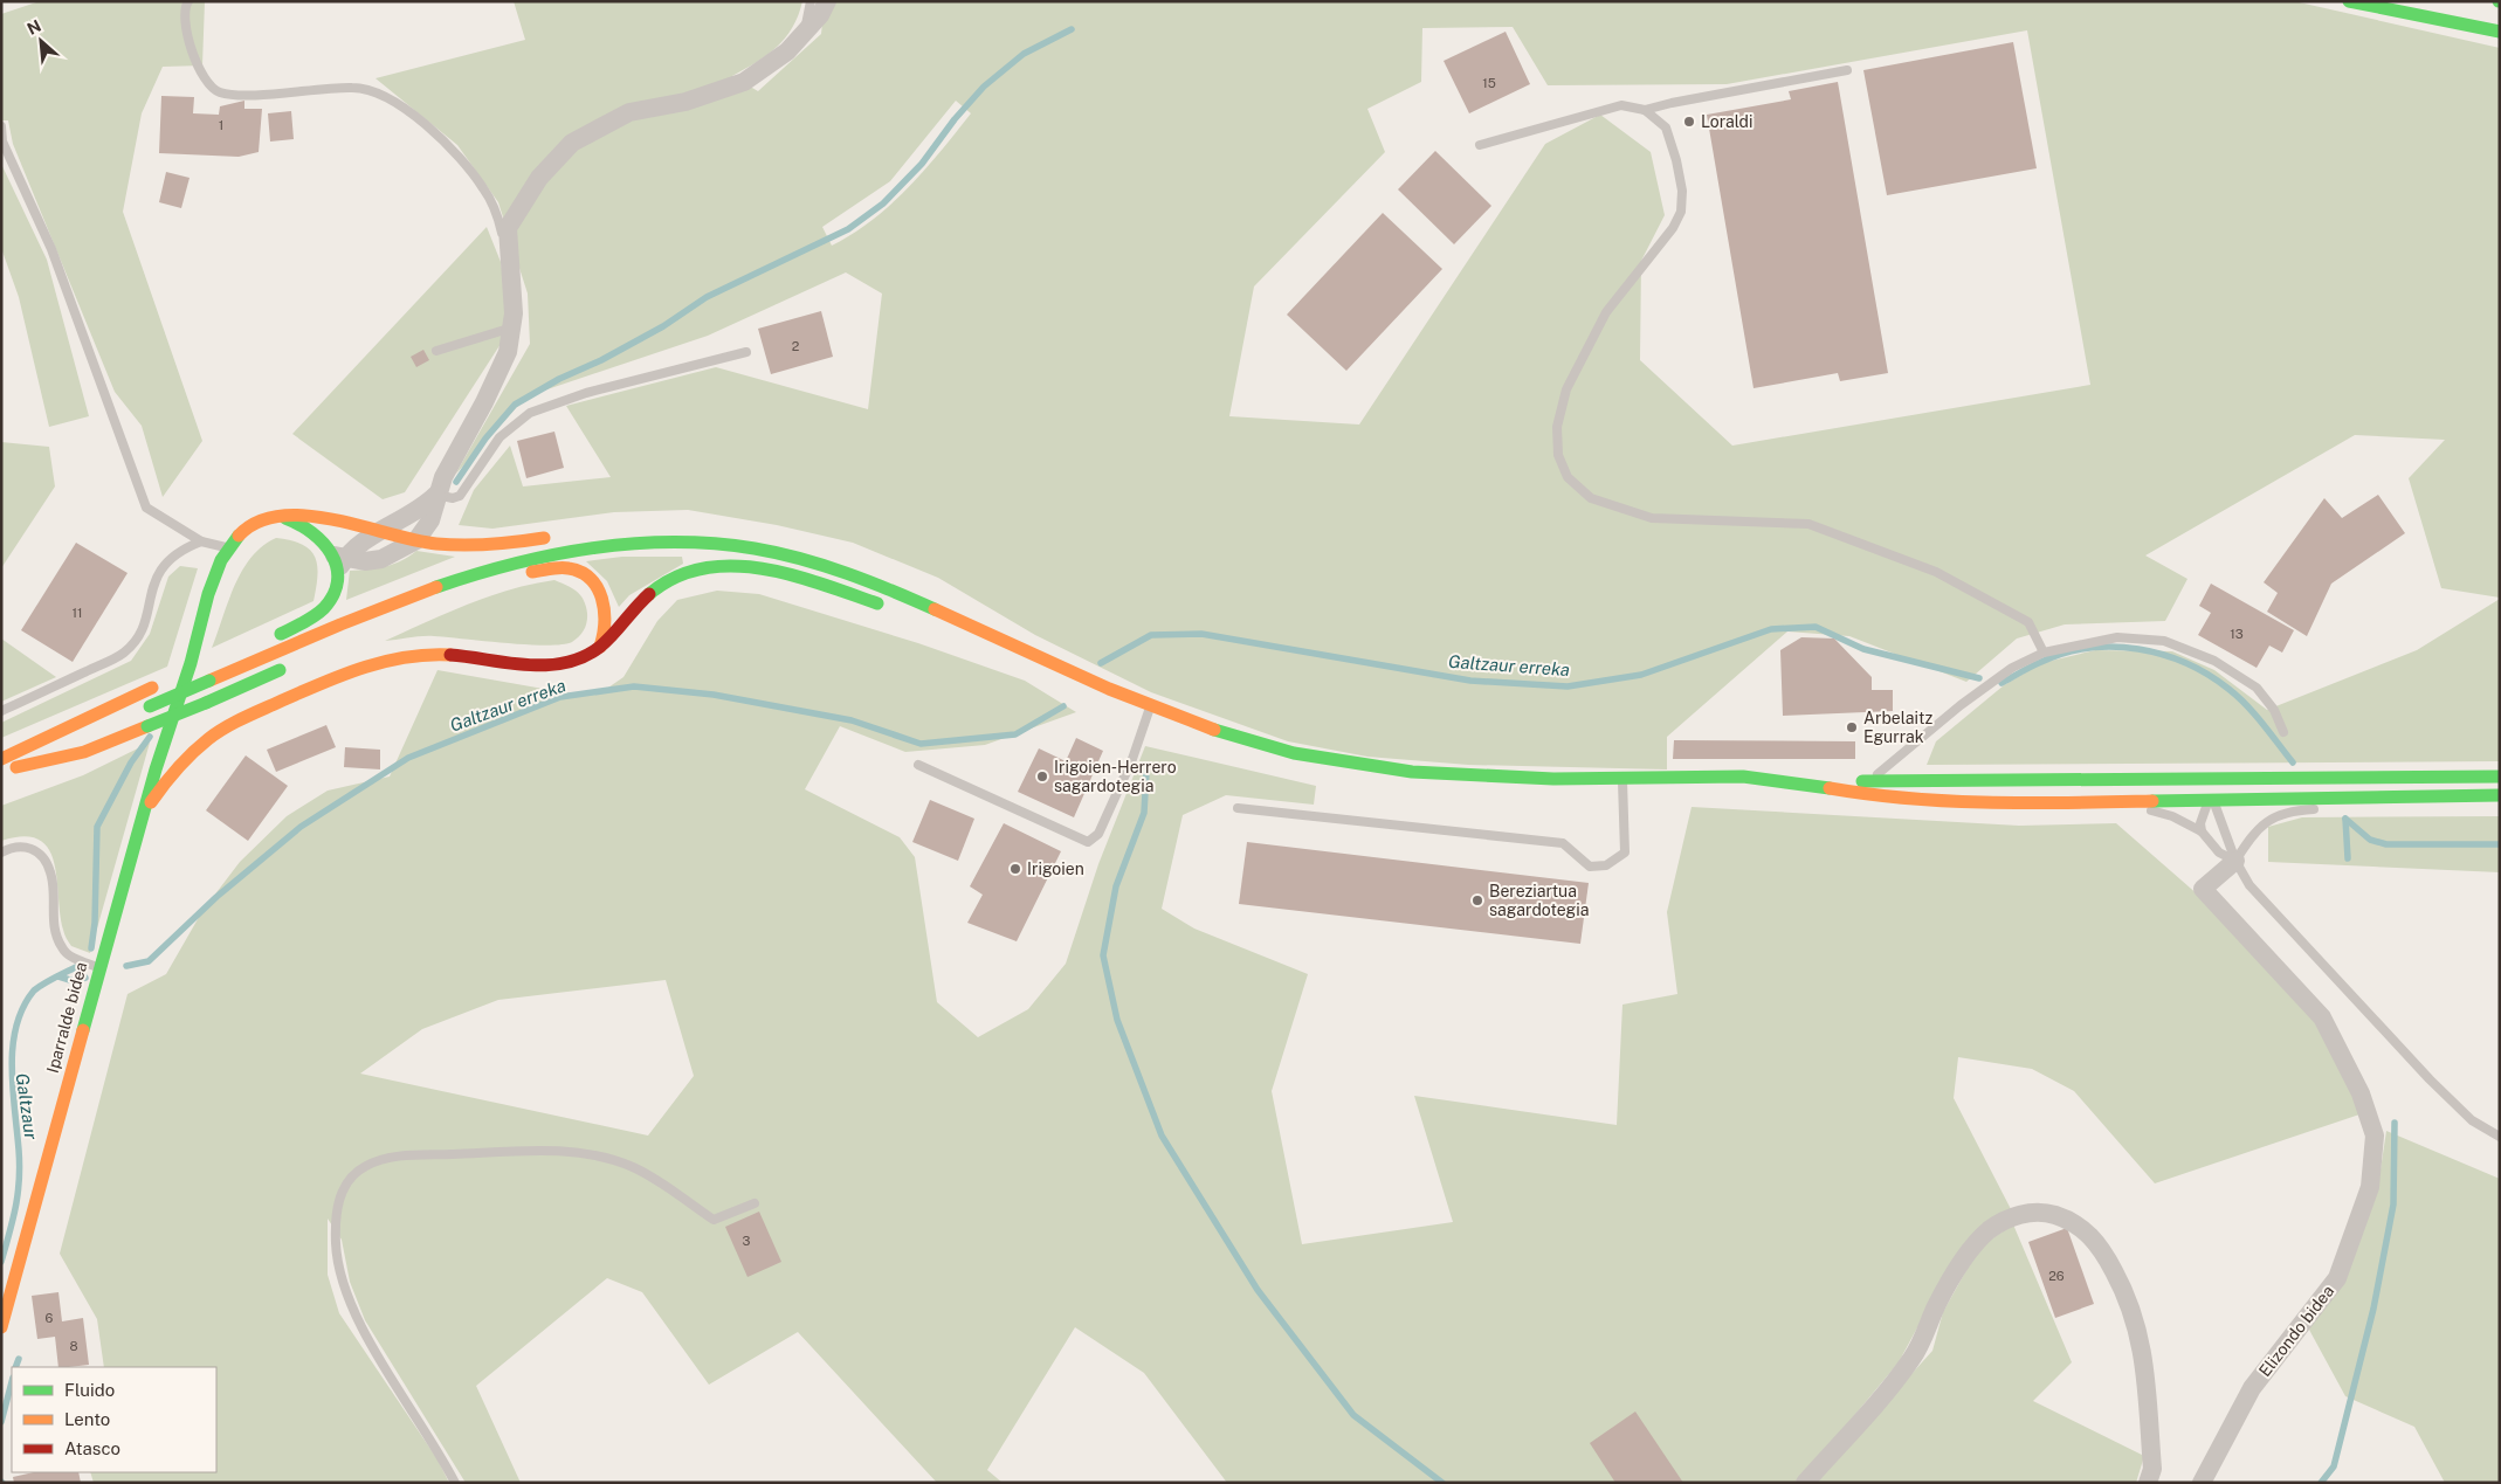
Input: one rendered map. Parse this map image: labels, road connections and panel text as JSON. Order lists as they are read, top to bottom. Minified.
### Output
{"streets":{"main road":["Iparralde bidea"],"street":["Elizondo bidea"]},"water":["Galtzaur erreka","Galtzaur"],"places":["Loraldi","Arbelaitz Egurrak","Irigoien-Herrero sagardotegia","Irigoien","Bereziartua sagardotegia"],"house_numbers":["15","1","2","11","13","3","26","6","8"],"legend":["Fluido","Lento","Atasco"],"north":"top left"}
